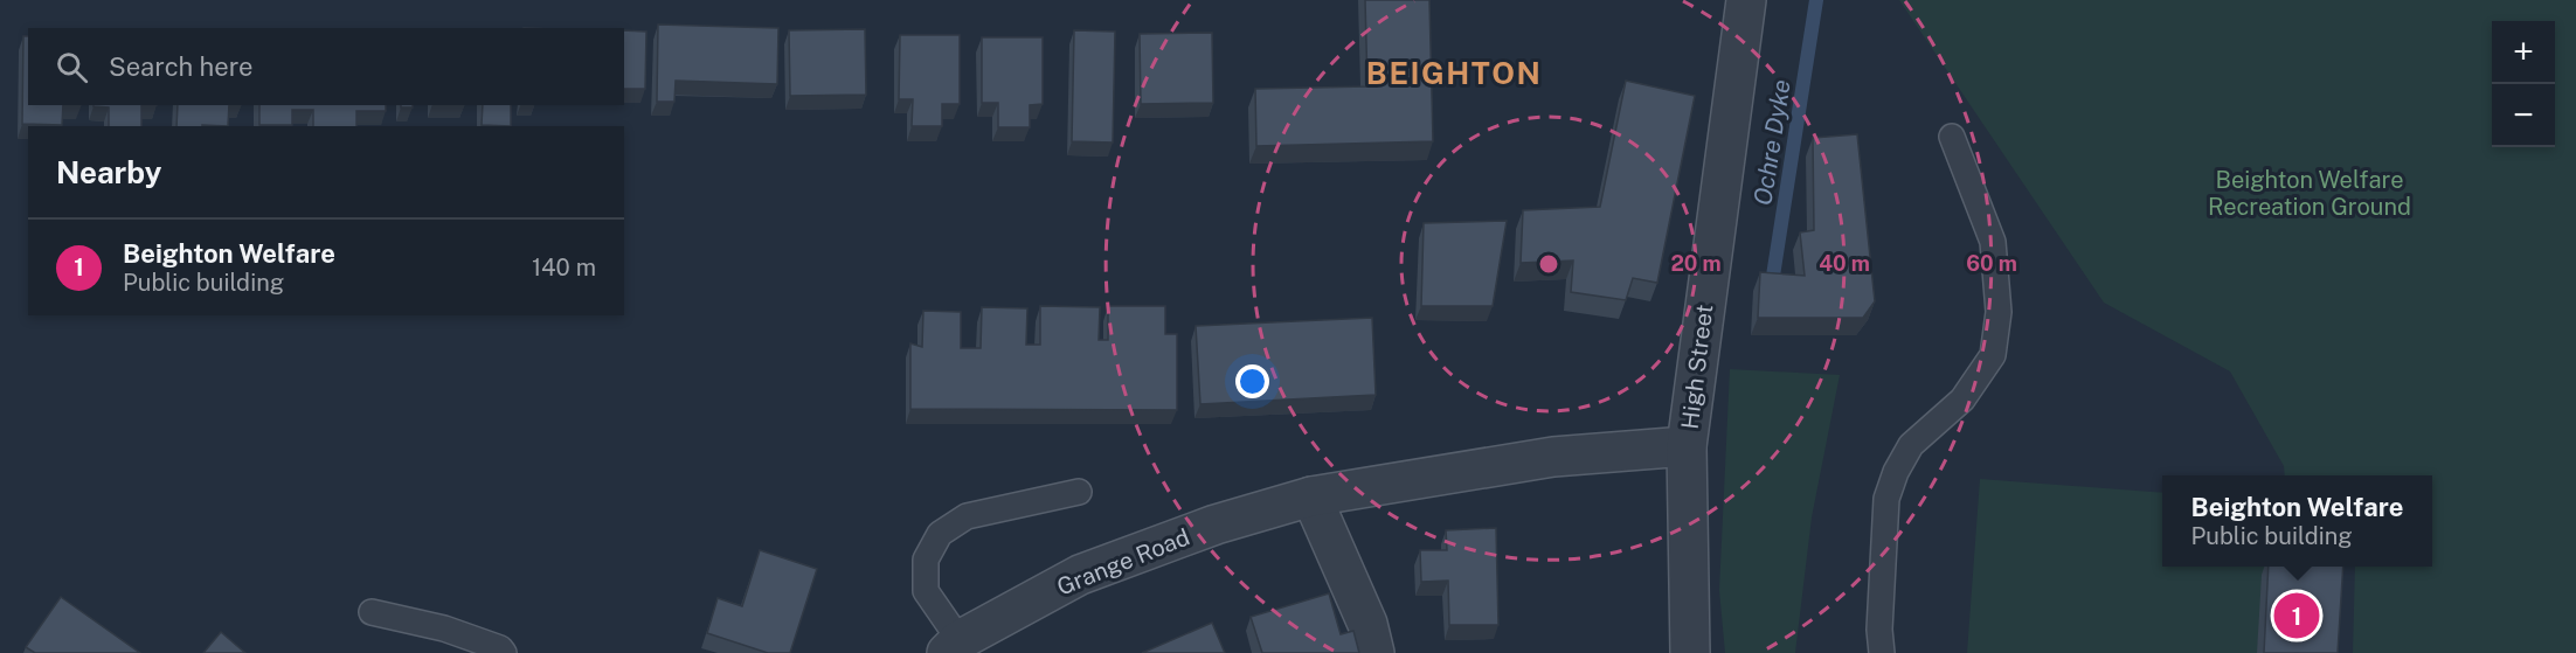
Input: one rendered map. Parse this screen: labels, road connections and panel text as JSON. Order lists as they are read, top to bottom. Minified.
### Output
{"streets":{"street":["High Street","Grange Road"]},"crossings":[["High Street","Grange Road"]],"districts":["BEIGHTON"],"water":["Ochre Dyke"],"parks":["Beighton Welfare Recreation Ground"],"page":{"map_buttons":["+","−"],"search":"Search here","heading":"Nearby","list":[{"mark":"1","name":"Beighton Welfare","note":"Public building","value":"140 m"}],"popup":["Beighton Welfare","Public building"],"pins":"1"},"rings":["20 m","40 m","60 m"]}
